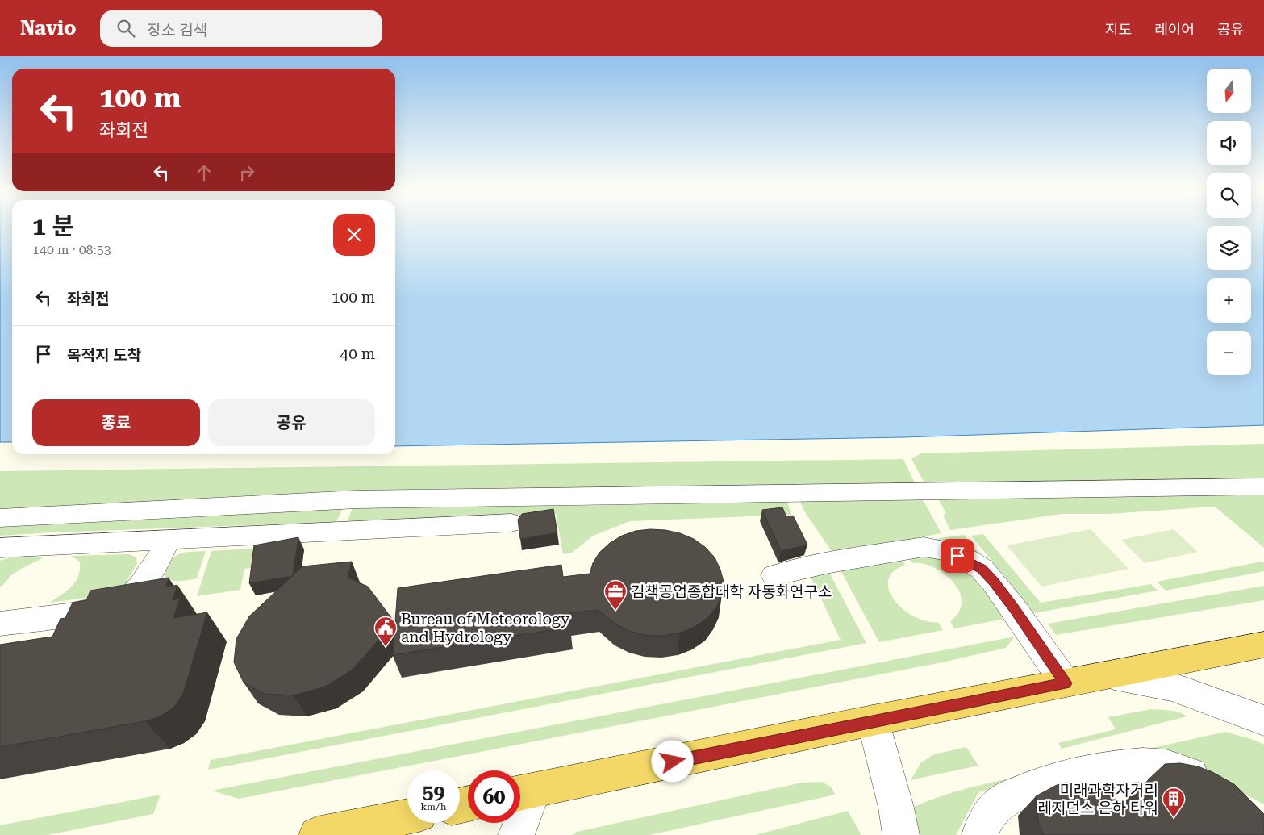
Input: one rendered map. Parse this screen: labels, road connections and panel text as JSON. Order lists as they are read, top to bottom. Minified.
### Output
{"places":{"office":["김책공업종합대학 자동화연구소"],"public building":["Bureau of Meteorology and Hydrology"],"building":["미래과학자거리 레지던스 은하 타워"]},"north":"bottom","page":{"header":"Navio","search":"장소 검색","nav":["지도","레이어","공유"],"map_buttons":["+","−"],"turn":["100 m","좌회전"],"heading":["1 분","140 m · 08:53"],"list":[{"name":"좌회전","value":"100 m"},{"name":"목적지 도착","value":"40 m"}],"buttons":["종료","공유"],"speed":"59 km/h","limit":"60"}}
